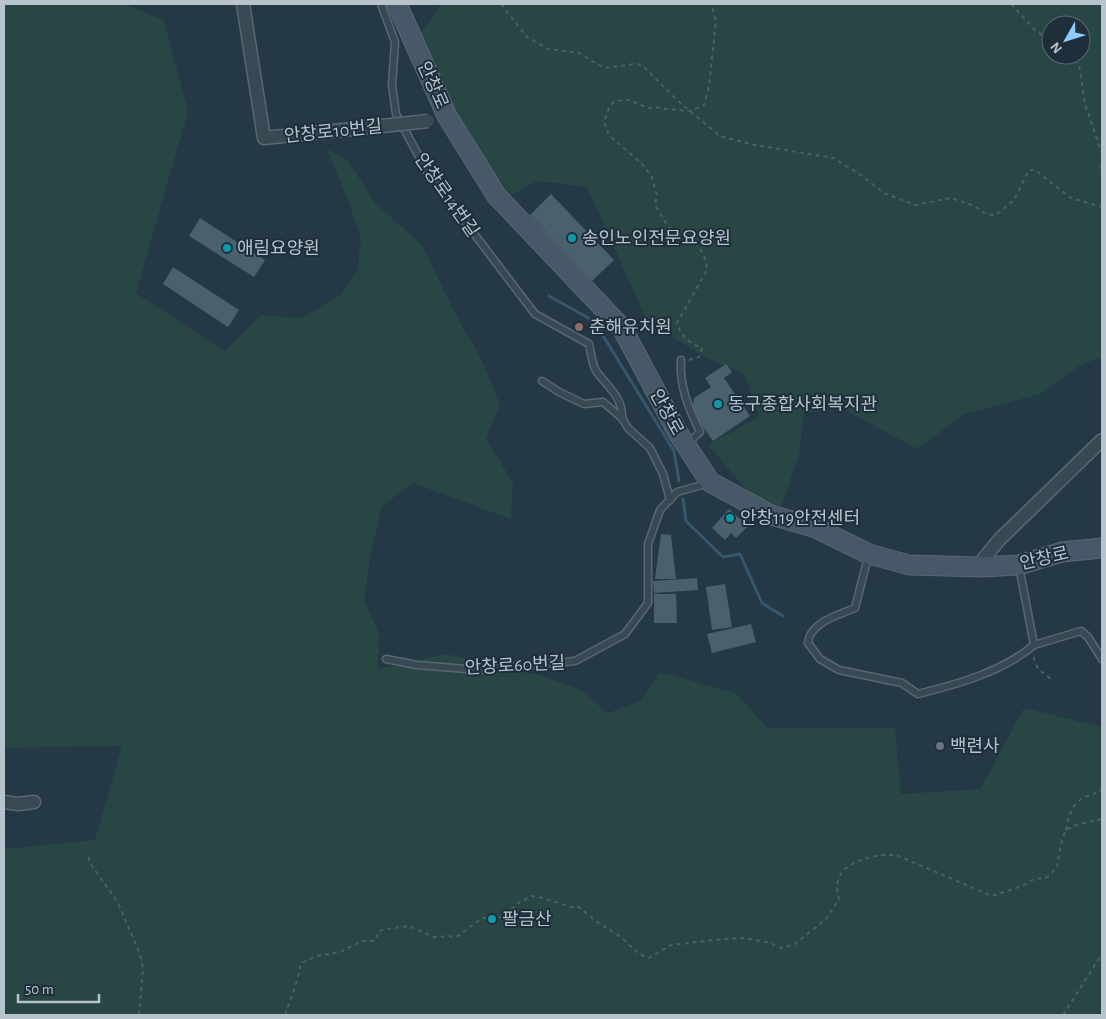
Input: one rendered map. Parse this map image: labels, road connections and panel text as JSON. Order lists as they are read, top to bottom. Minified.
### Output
{"streets":{"street":["안창로","안창로10번길"],"lane":["안창로14번길","안창로60번길"]},"crossings":[["안창로","안창로10번길"],["안창로","안창로60번길"]],"places":["송인노인전문요양원","애림요양원","춘해유치원","동구종합사회복지관","안창119안전센터","백련사","팔금산"],"scale_bar":"50 m","north":"bottom left"}
